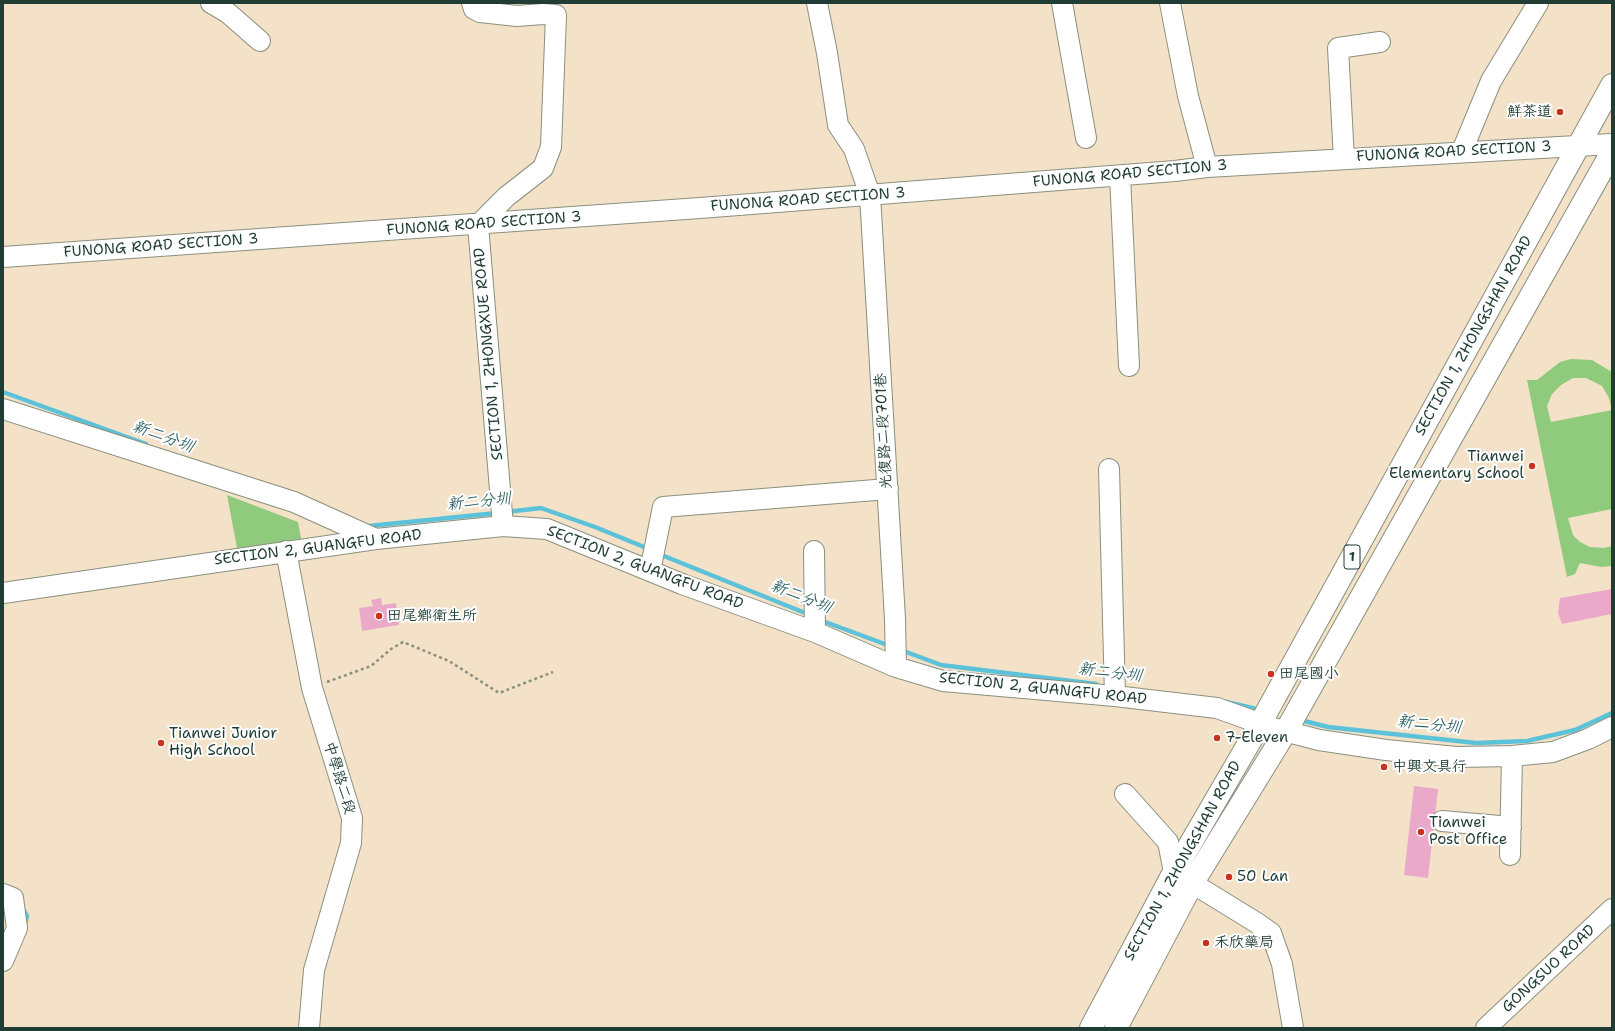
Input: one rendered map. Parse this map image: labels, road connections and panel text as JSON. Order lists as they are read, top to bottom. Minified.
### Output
{"streets":{"main road":["SECTION 1, ZHONGSHAN ROAD","1"],"street":["FUNONG ROAD SECTION 3","SECTION 1, ZHONGXUE ROAD","光復路二段701巷","SECTION 2, GUANGFU ROAD","中學路二段","GONGSUO ROAD"]},"crossings":[["FUNONG ROAD SECTION 3","SECTION 1, ZHONGSHAN ROAD"],["FUNONG ROAD SECTION 3","SECTION 1, ZHONGXUE ROAD"],["FUNONG ROAD SECTION 3","光復路二段701巷"],["SECTION 1, ZHONGSHAN ROAD","SECTION 2, GUANGFU ROAD"],["SECTION 1, ZHONGXUE ROAD","SECTION 2, GUANGFU ROAD"],["光復路二段701巷","SECTION 2, GUANGFU ROAD"],["SECTION 2, GUANGFU ROAD","中學路二段"]],"water":["新二分圳"],"places":["鮮茶道","Tianwei Elementary School","田尾鄉衛生所","田尾國小","7-Eleven","Tianwei Junior High School","中興文具行","Tianwei Post Office","50 Lan","禾欣藥局"]}
